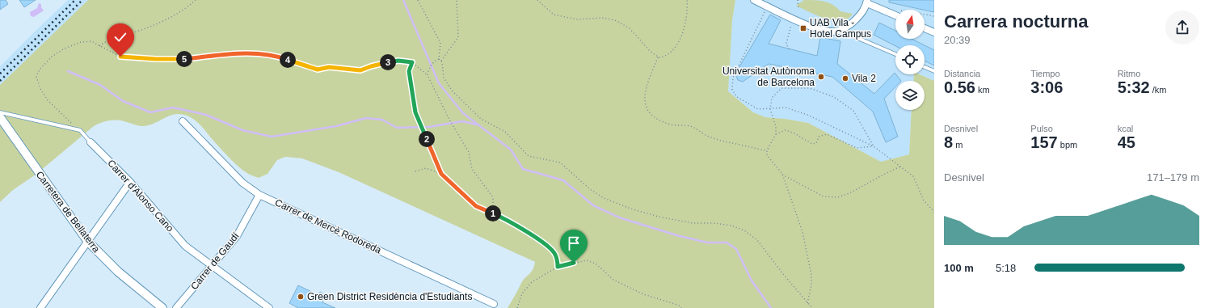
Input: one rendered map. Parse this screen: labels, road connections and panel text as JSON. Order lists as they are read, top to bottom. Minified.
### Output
{"streets":{"street":["Carrer d'Alonso Cano","Carretera de Bellaterra","Carrer de Mercè Rodoreda","Carrer de Gaudí"]},"crossings":[["Carrer d'Alonso Cano","Carrer de Gaudí"],["Carrer de Mercè Rodoreda","Carrer de Gaudí"]],"places":{"transit":["UAB Vila - Hotel Campus"],"other":["Universitat Autònoma de Barcelona","Vila 2","Green District Residència d'Estudiants"]},"north":"top","page":{"heading":["Carrera nocturna","20:39"],"pins":["5","4","3","2","1"],"stats":[["Distancia","0.56 km"],["Tiempo","3:06"],["Ritmo","5:32 /km"],["Desnivel","8 m"],["Pulso","157 bpm"],["kcal","45"]],"chart":["Desnivel","171–179 m"],"list":[{"name":"100 m","note":"5:18"}]}}
